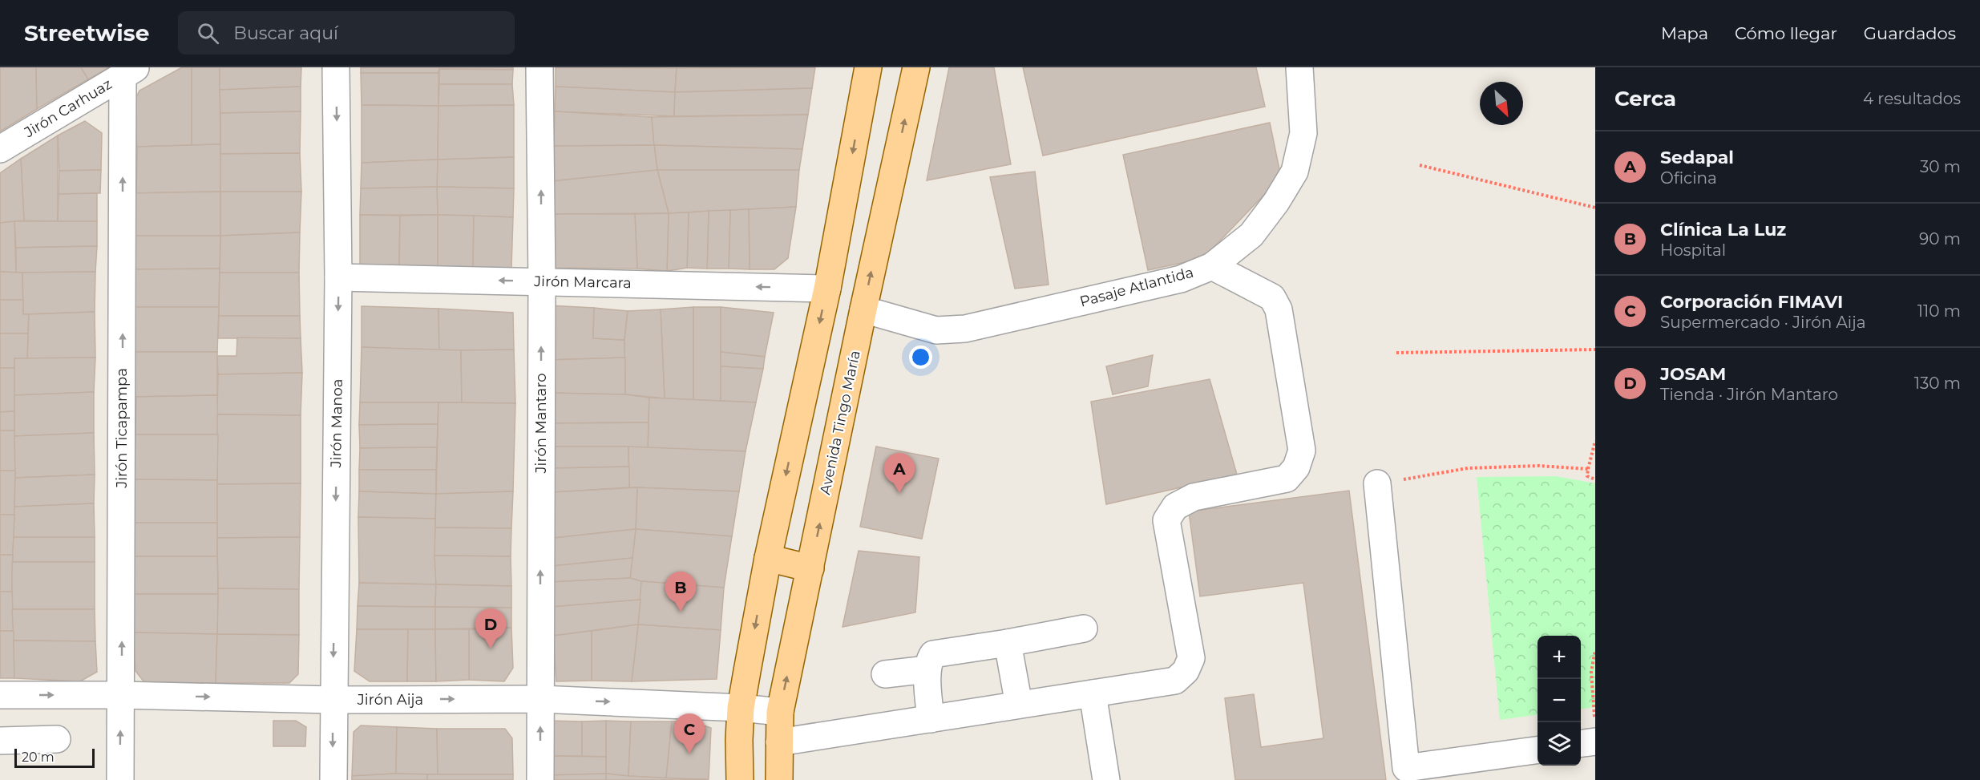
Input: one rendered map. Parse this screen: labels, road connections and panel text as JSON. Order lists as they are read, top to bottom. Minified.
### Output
{"streets":{"main road":["Avenida Tingo María"],"street":["Jirón Carhuaz","Jirón Marcara","Pasaje Atlantida","Jirón Manoa","Jirón Mantaro","Jirón Ticapampa","Jirón Aija"]},"crossings":[["Jirón Carhuaz","Jirón Ticapampa"],["Jirón Marcara","Jirón Manoa"],["Jirón Marcara","Jirón Mantaro"],["Pasaje Atlantida","Avenida Tingo María"],["Avenida Tingo María","Jirón Aija"],["Jirón Manoa","Jirón Aija"],["Jirón Mantaro","Jirón Aija"],["Jirón Ticapampa","Jirón Aija"]],"one_way":["Jirón Marcara","Jirón Manoa","Jirón Mantaro","Jirón Ticapampa","Jirón Aija"],"scale_bar":"20 m","north":"bottom right","page":{"header":"Streetwise","search":"Buscar aquí","nav":["Mapa","Cómo llegar","Guardados"],"heading":["Cerca","4 resultados"],"list":[{"mark":"A","name":"Sedapal","note":"Oficina","value":"30 m"},{"mark":"B","name":"Clínica La Luz","note":"Hospital","value":"90 m"},{"mark":"C","name":"Corporación FIMAVI","note":"Supermercado · Jirón Aija","value":"110 m"},{"mark":"D","name":"JOSAM","note":"Tienda · Jirón Mantaro","value":"130 m"}],"pins":["A","B","D","C"],"map_buttons":["+","−"],"scale":"20 m"}}
